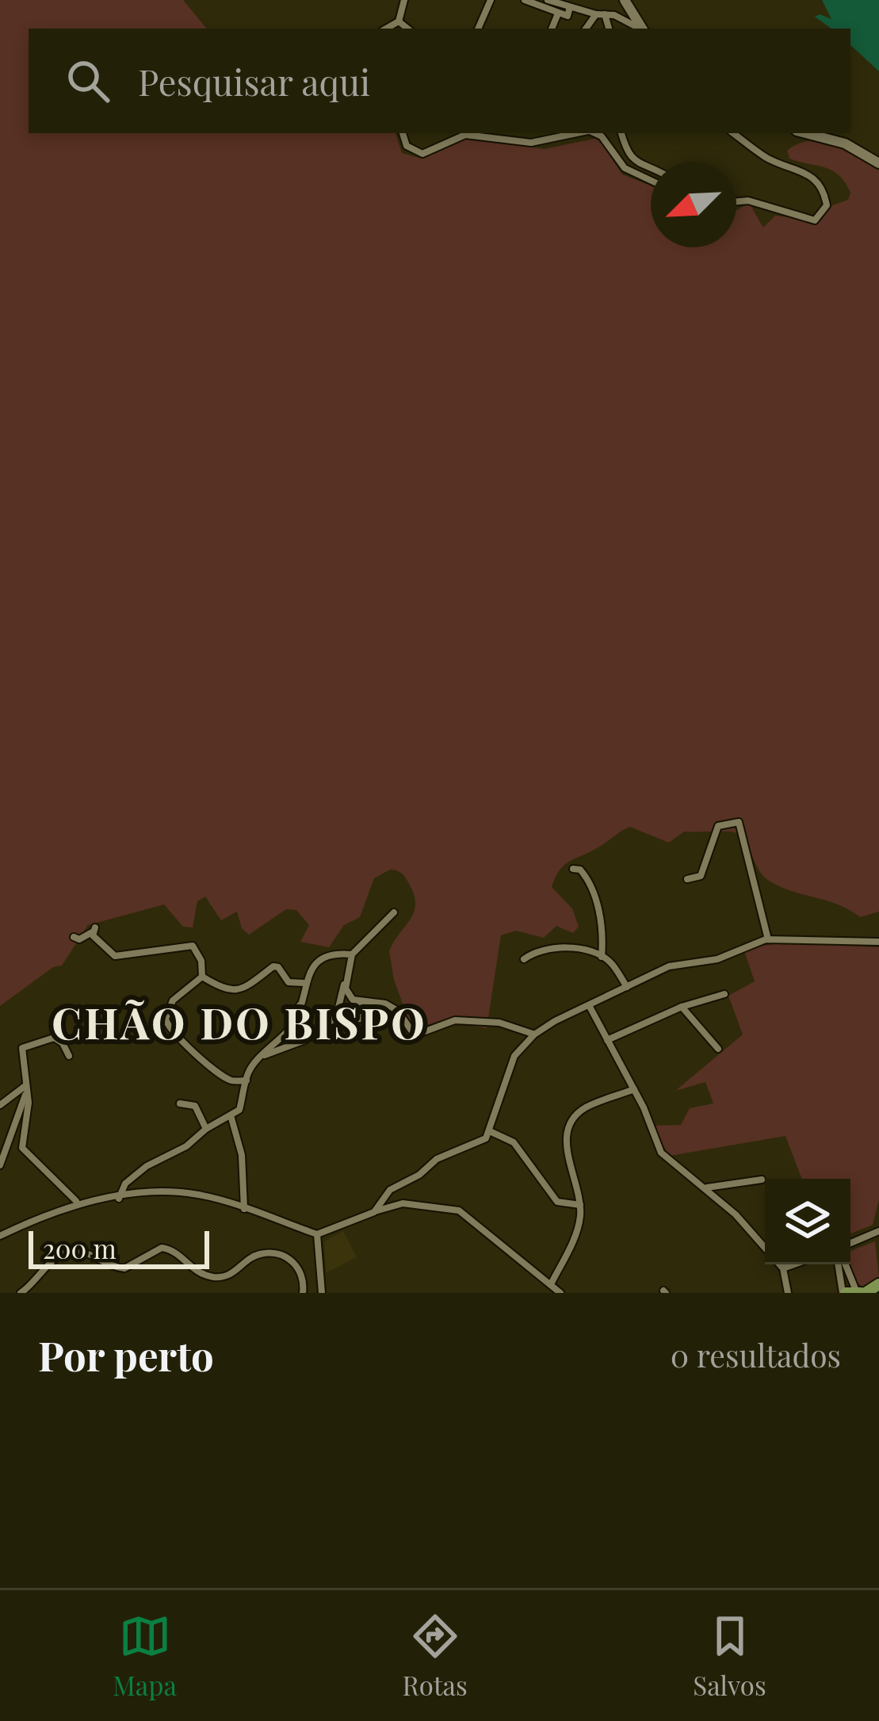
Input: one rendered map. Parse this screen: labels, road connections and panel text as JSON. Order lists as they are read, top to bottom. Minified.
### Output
{"districts":["CHÃO DO BISPO"],"scale_bar":"200 m","north":"bottom left","page":{"search":"Pesquisar aqui","scale":"200 m","heading":["Por perto","0 resultados"],"nav":["Mapa","Rotas","Salvos"]}}
